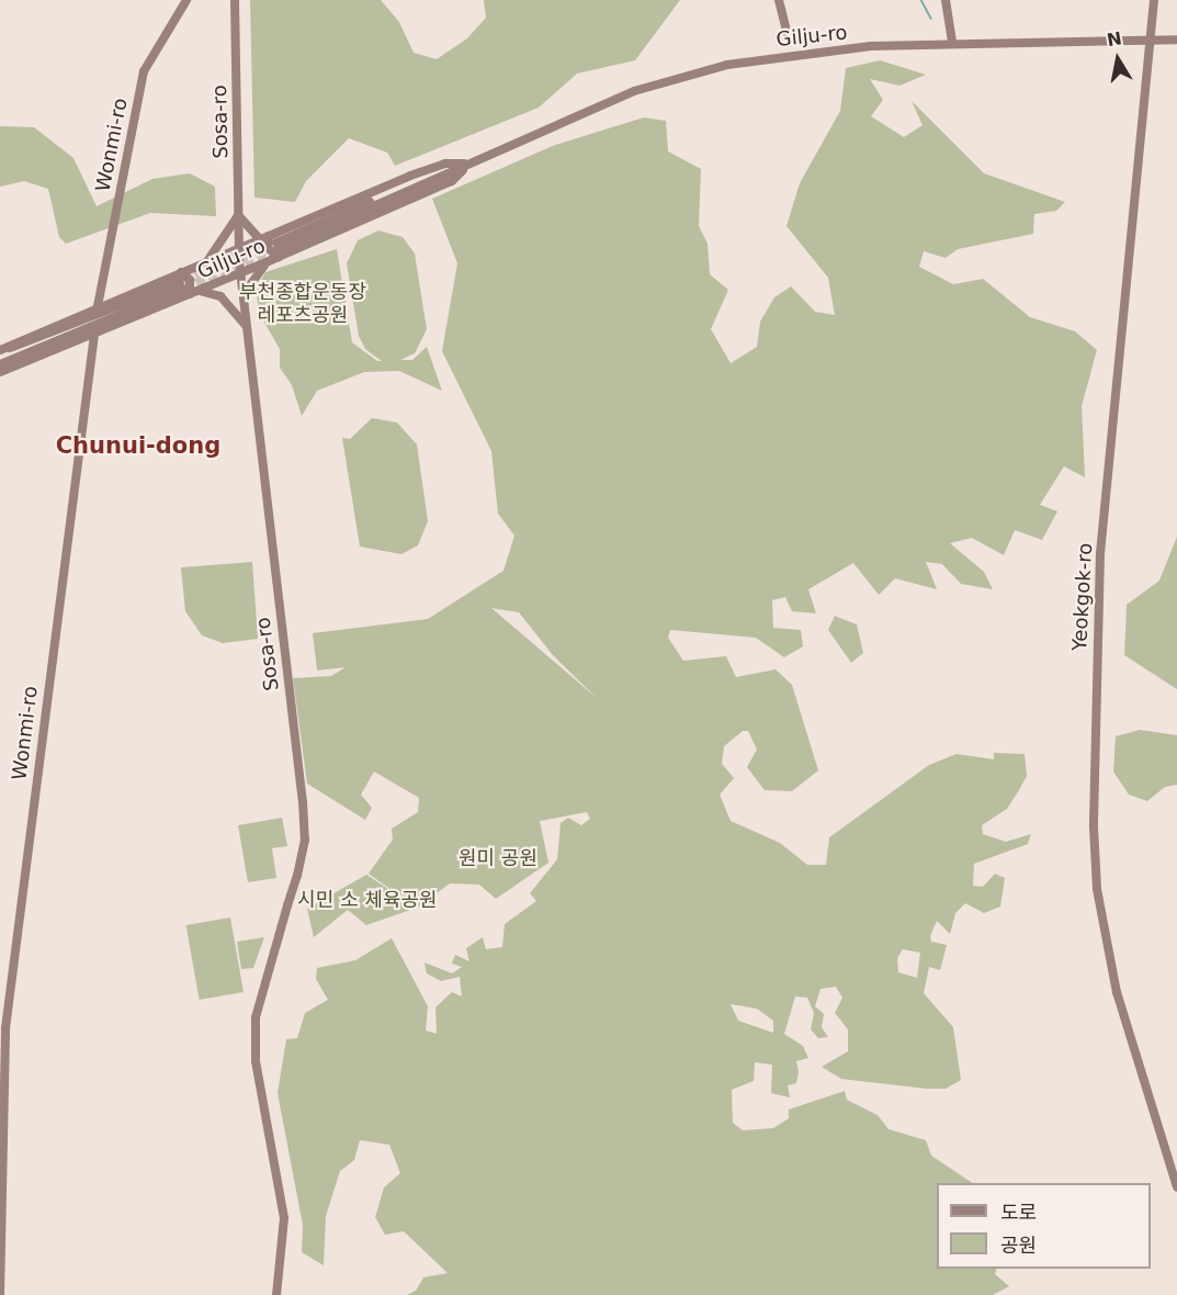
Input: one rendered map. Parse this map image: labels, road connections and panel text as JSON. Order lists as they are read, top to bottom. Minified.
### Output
{"streets":{"street":["Gilju-ro","Sosa-ro","Wonmi-ro","Yeokgok-ro"]},"crossings":[["Gilju-ro","Sosa-ro"],["Gilju-ro","Wonmi-ro"],["Gilju-ro","Yeokgok-ro"]],"districts":["Chunui-dong"],"parks":["부천종합운동장 레포츠공원","원미 공원","시민 소 체육공원"],"legend":["도로","공원"],"north":"top"}
